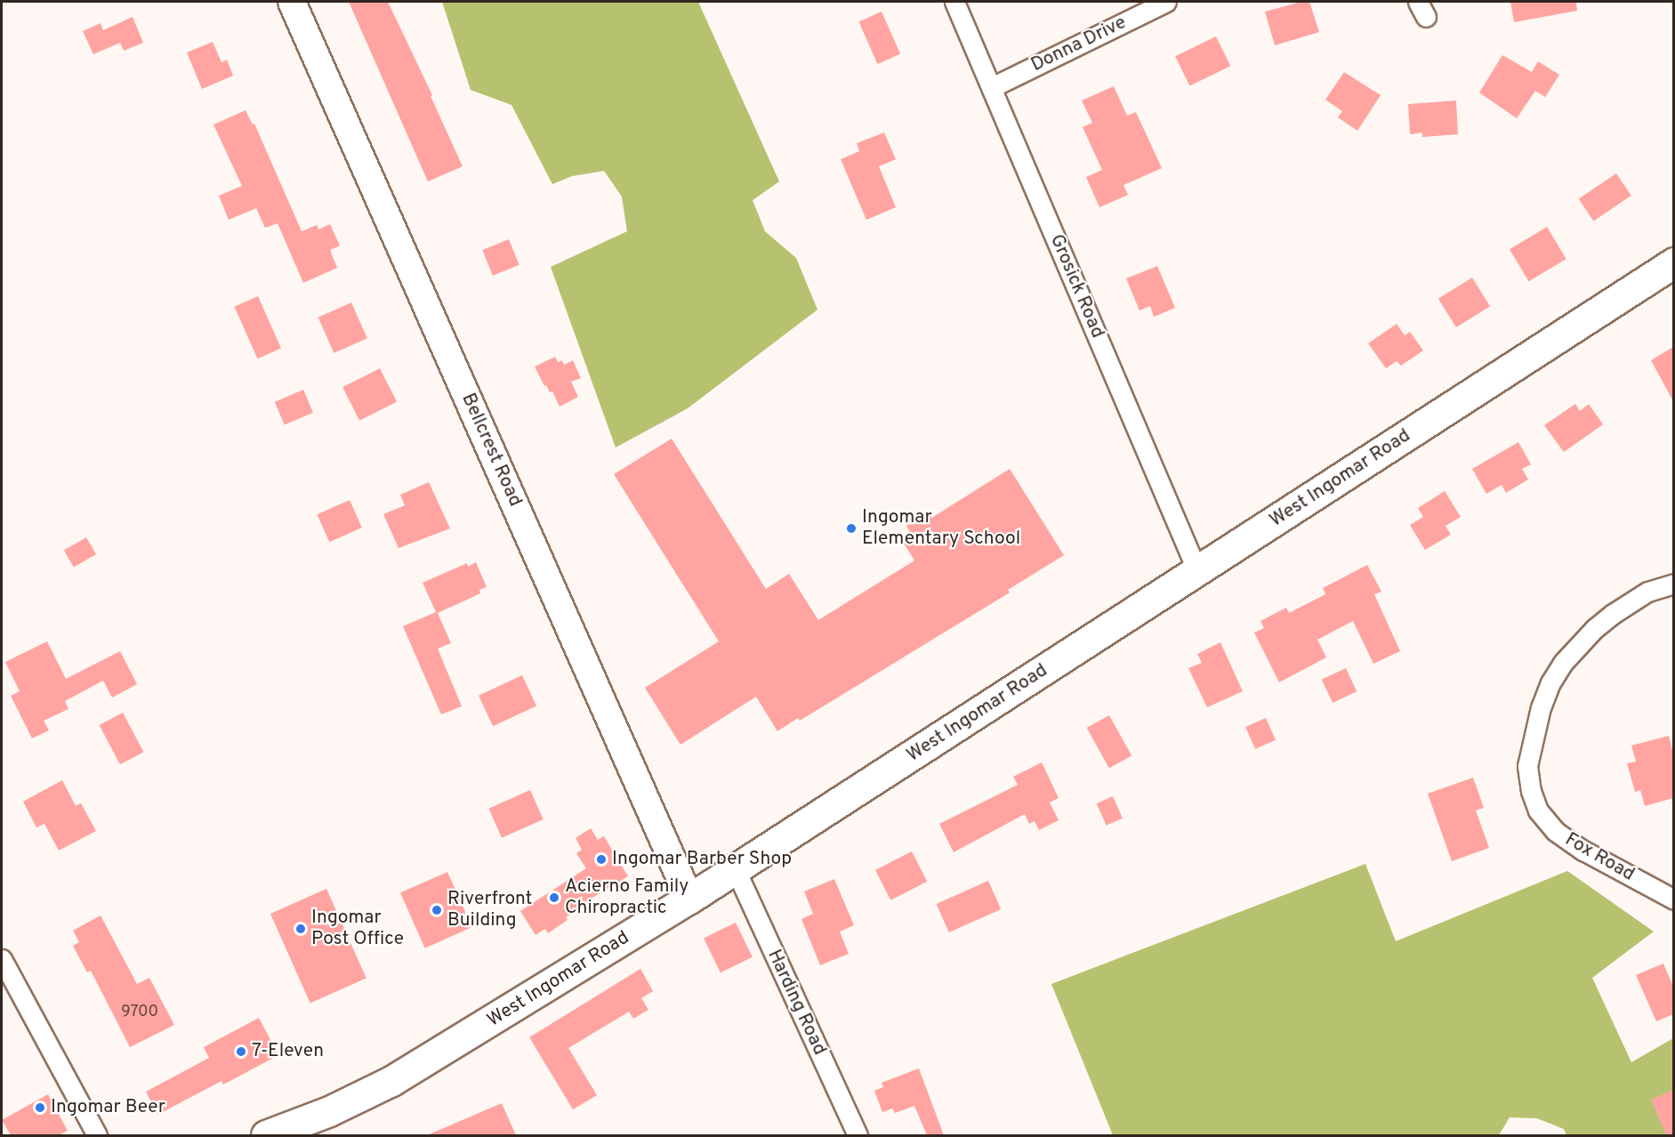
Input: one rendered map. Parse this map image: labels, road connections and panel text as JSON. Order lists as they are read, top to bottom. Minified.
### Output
{"streets":{"main road":["West Ingomar Road"],"street":["Donna Drive","Grosick Road","Bellcrest Road","Fox Road","Harding Road"]},"crossings":[["Donna Drive","Grosick Road"],["Grosick Road","West Ingomar Road"],["Bellcrest Road","West Ingomar Road"],["West Ingomar Road","Harding Road"]],"places":["Ingomar Elementary School","Ingomar Barber Shop","Acierno Family Chiropractic","Riverfront Building","Ingomar Post Office","7-Eleven","Ingomar Beer"],"house_numbers":["9700"]}
